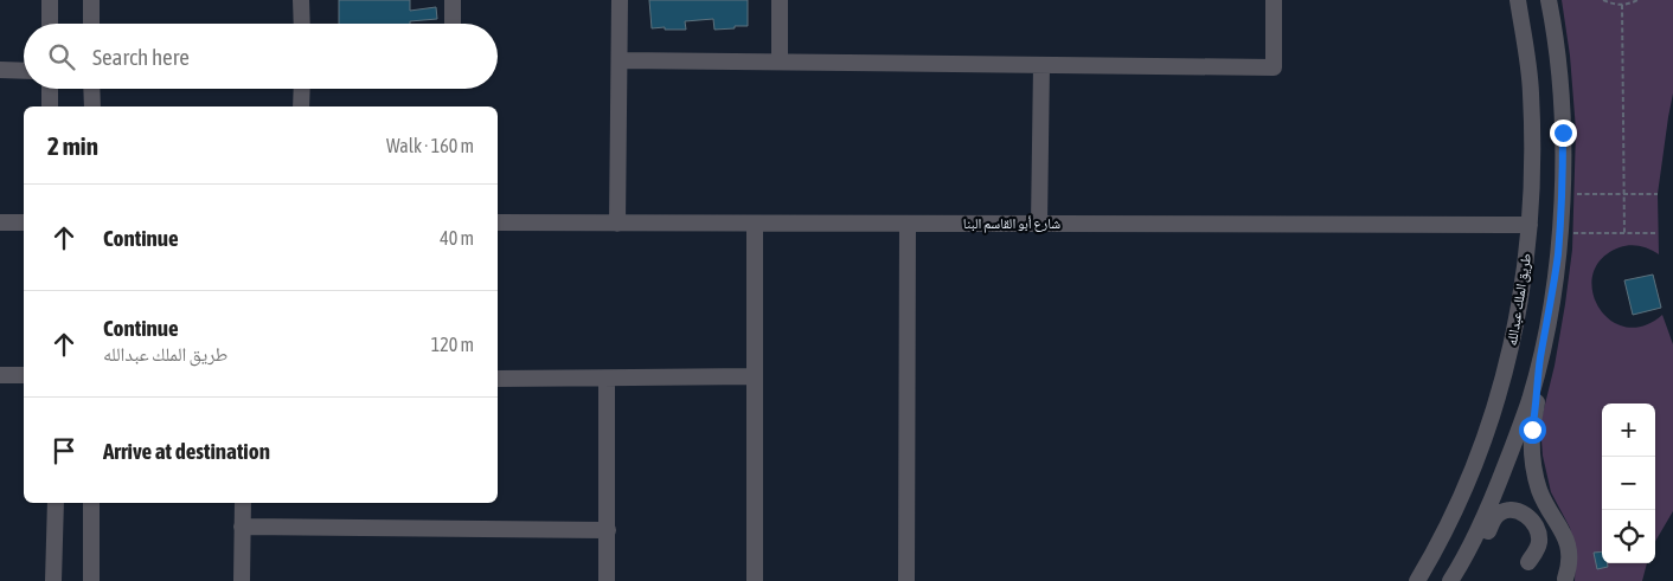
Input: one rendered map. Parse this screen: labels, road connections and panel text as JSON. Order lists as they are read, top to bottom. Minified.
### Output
{"streets":{"street":["شارع أبو القاسم البنا","طريق الملك عبدالله"]},"crossings":[["شارع أبو القاسم البنا","طريق الملك عبدالله"]],"page":{"search":"Search here","heading":["2 min","Walk · 160 m"],"list":[["Continue","40 m"],["Continue","طريق الملك عبدالله","120 m"],"Arrive at destination"],"map_buttons":["+","−"]}}
